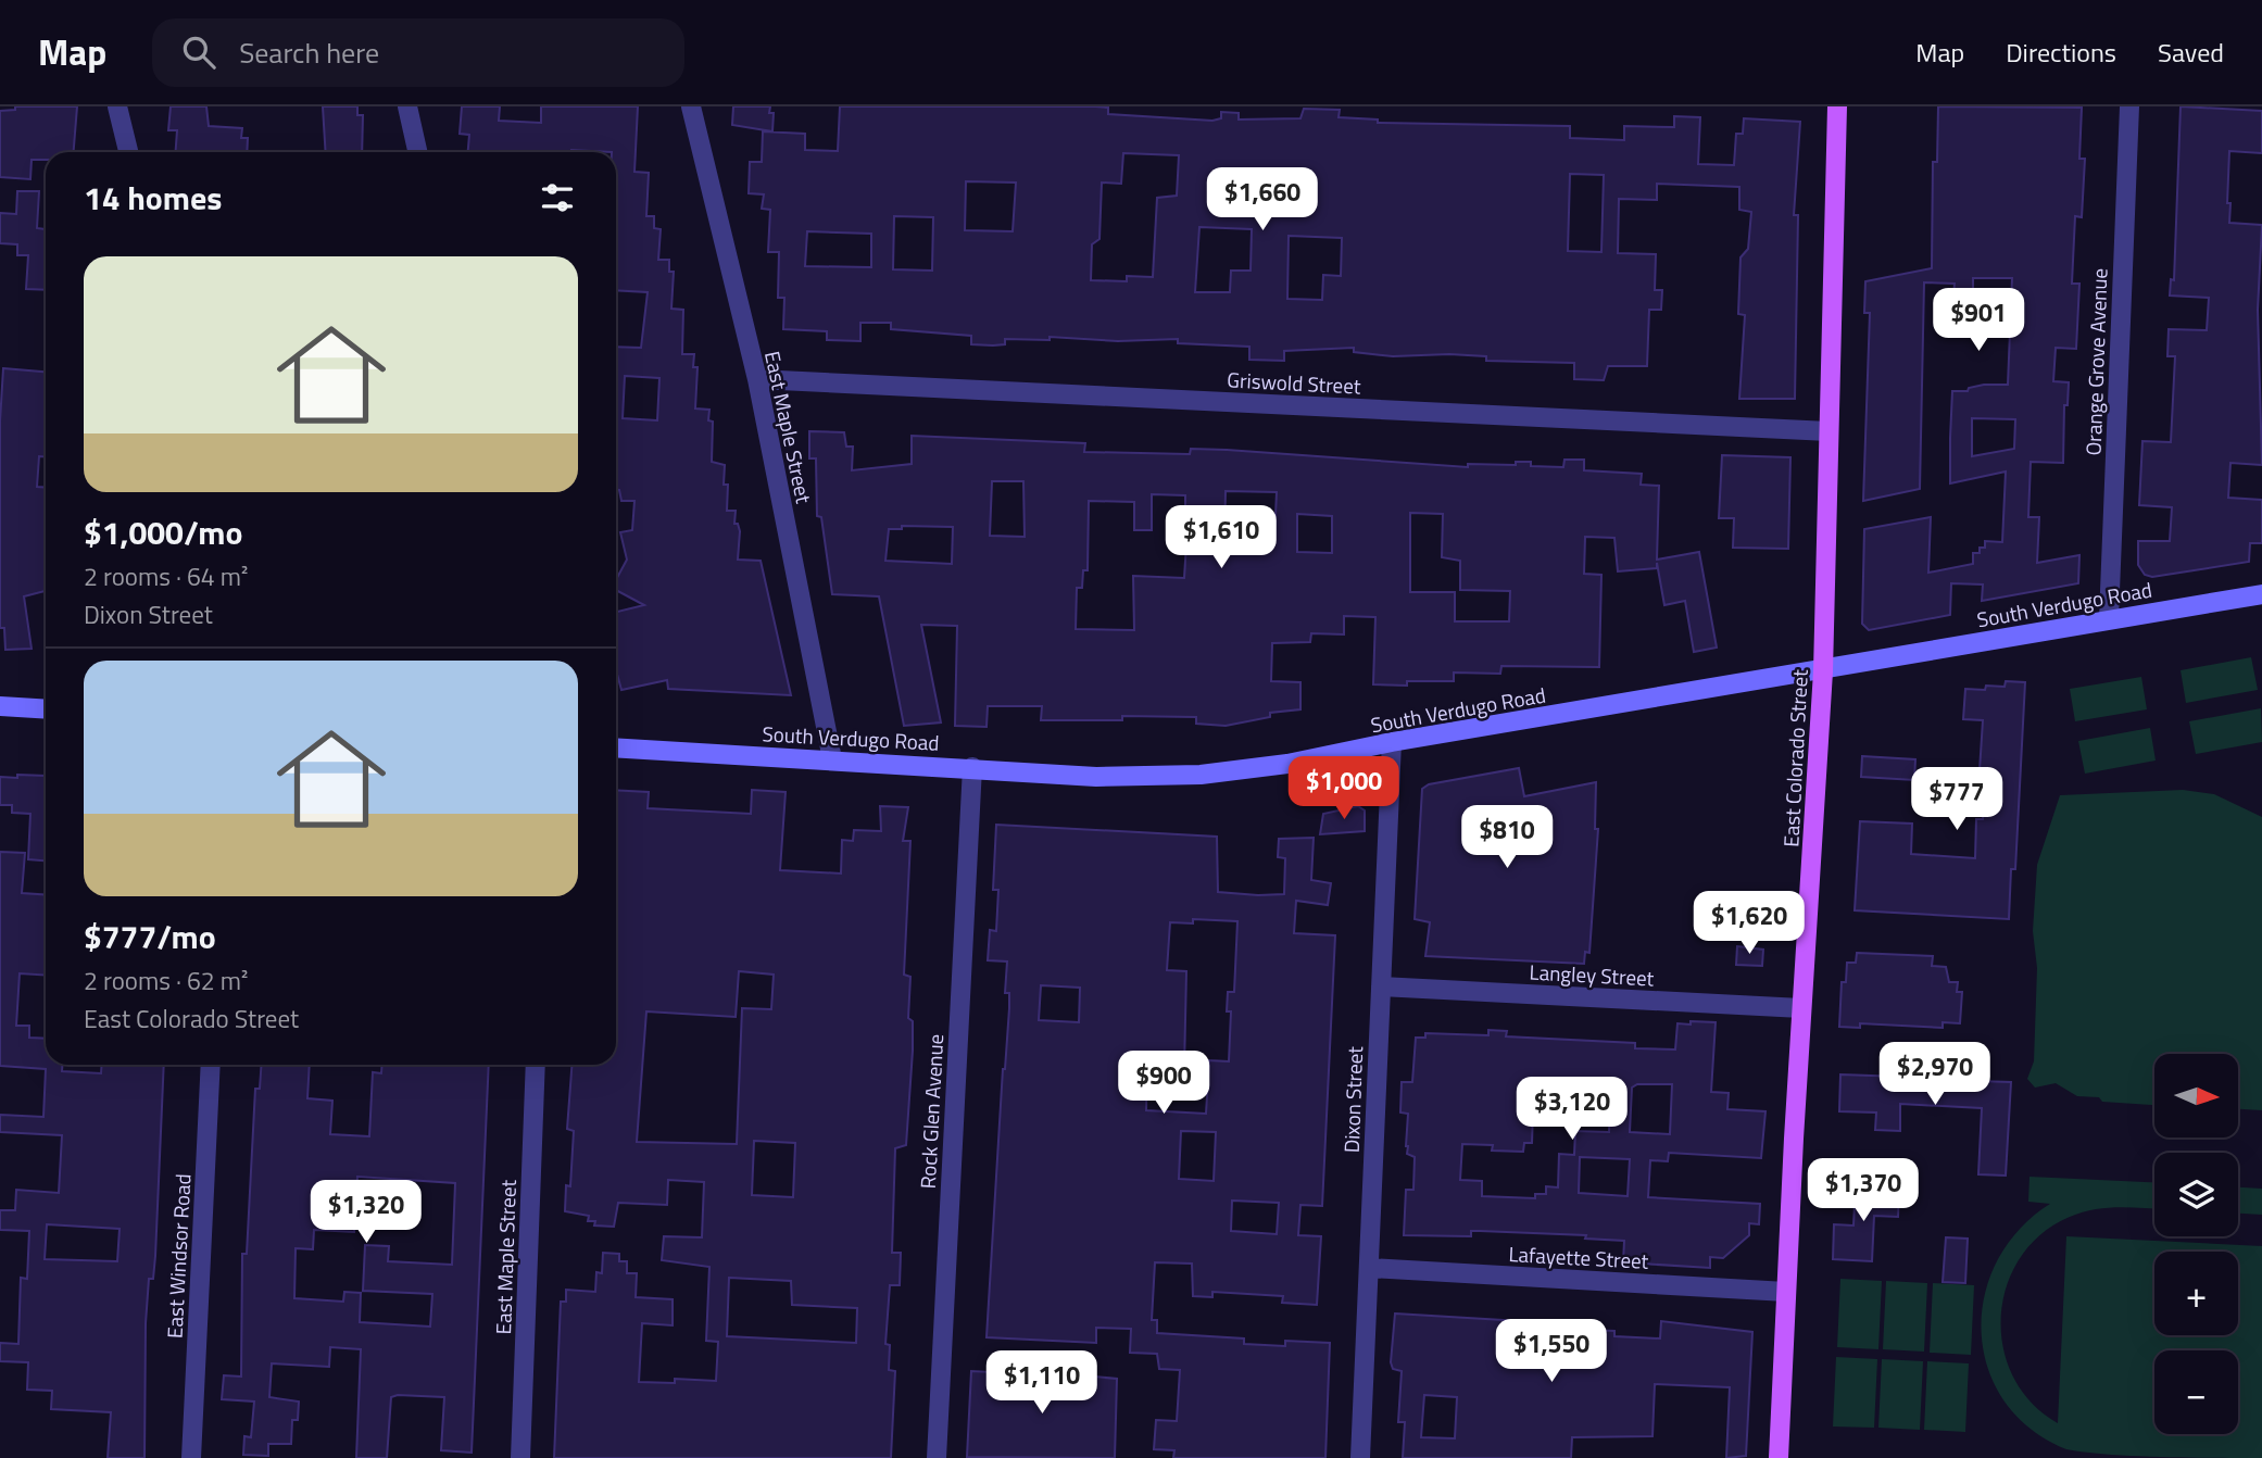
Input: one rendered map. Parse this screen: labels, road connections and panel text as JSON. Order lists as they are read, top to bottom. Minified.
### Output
{"streets":{"main road":["South Verdugo Road","East Colorado Street"],"street":["Orange Grove Avenue","Griswold Street","East Maple Street","Langley Street","Dixon Street","Rock Glen Avenue","East Windsor Road","Lafayette Street"]},"crossings":[["Orange Grove Avenue","South Verdugo Road"],["Griswold Street","East Maple Street"],["Griswold Street","East Colorado Street"],["East Maple Street","South Verdugo Road"],["South Verdugo Road","East Colorado Street"],["South Verdugo Road","Dixon Street"],["South Verdugo Road","Rock Glen Avenue"],["East Colorado Street","Langley Street"],["East Colorado Street","Lafayette Street"],["Langley Street","Dixon Street"],["Dixon Street","Lafayette Street"]],"north":"right","page":{"header":"Map","search":"Search here","nav":["Map","Directions","Saved"],"heading":"14 homes","price":["$1,660","$901","$1,610","$1,000","$777","$810","$1,620","$2,970","$900","$3,120","$1,370","$1,320","$1,550","$1,110"],"list":[{"name":"$1,000/mo","note":"2 rooms · 64 m² · Dixon Street"},{"name":"$777/mo","note":"2 rooms · 62 m² · East Colorado Street"}],"map_buttons":["+","−"]}}
